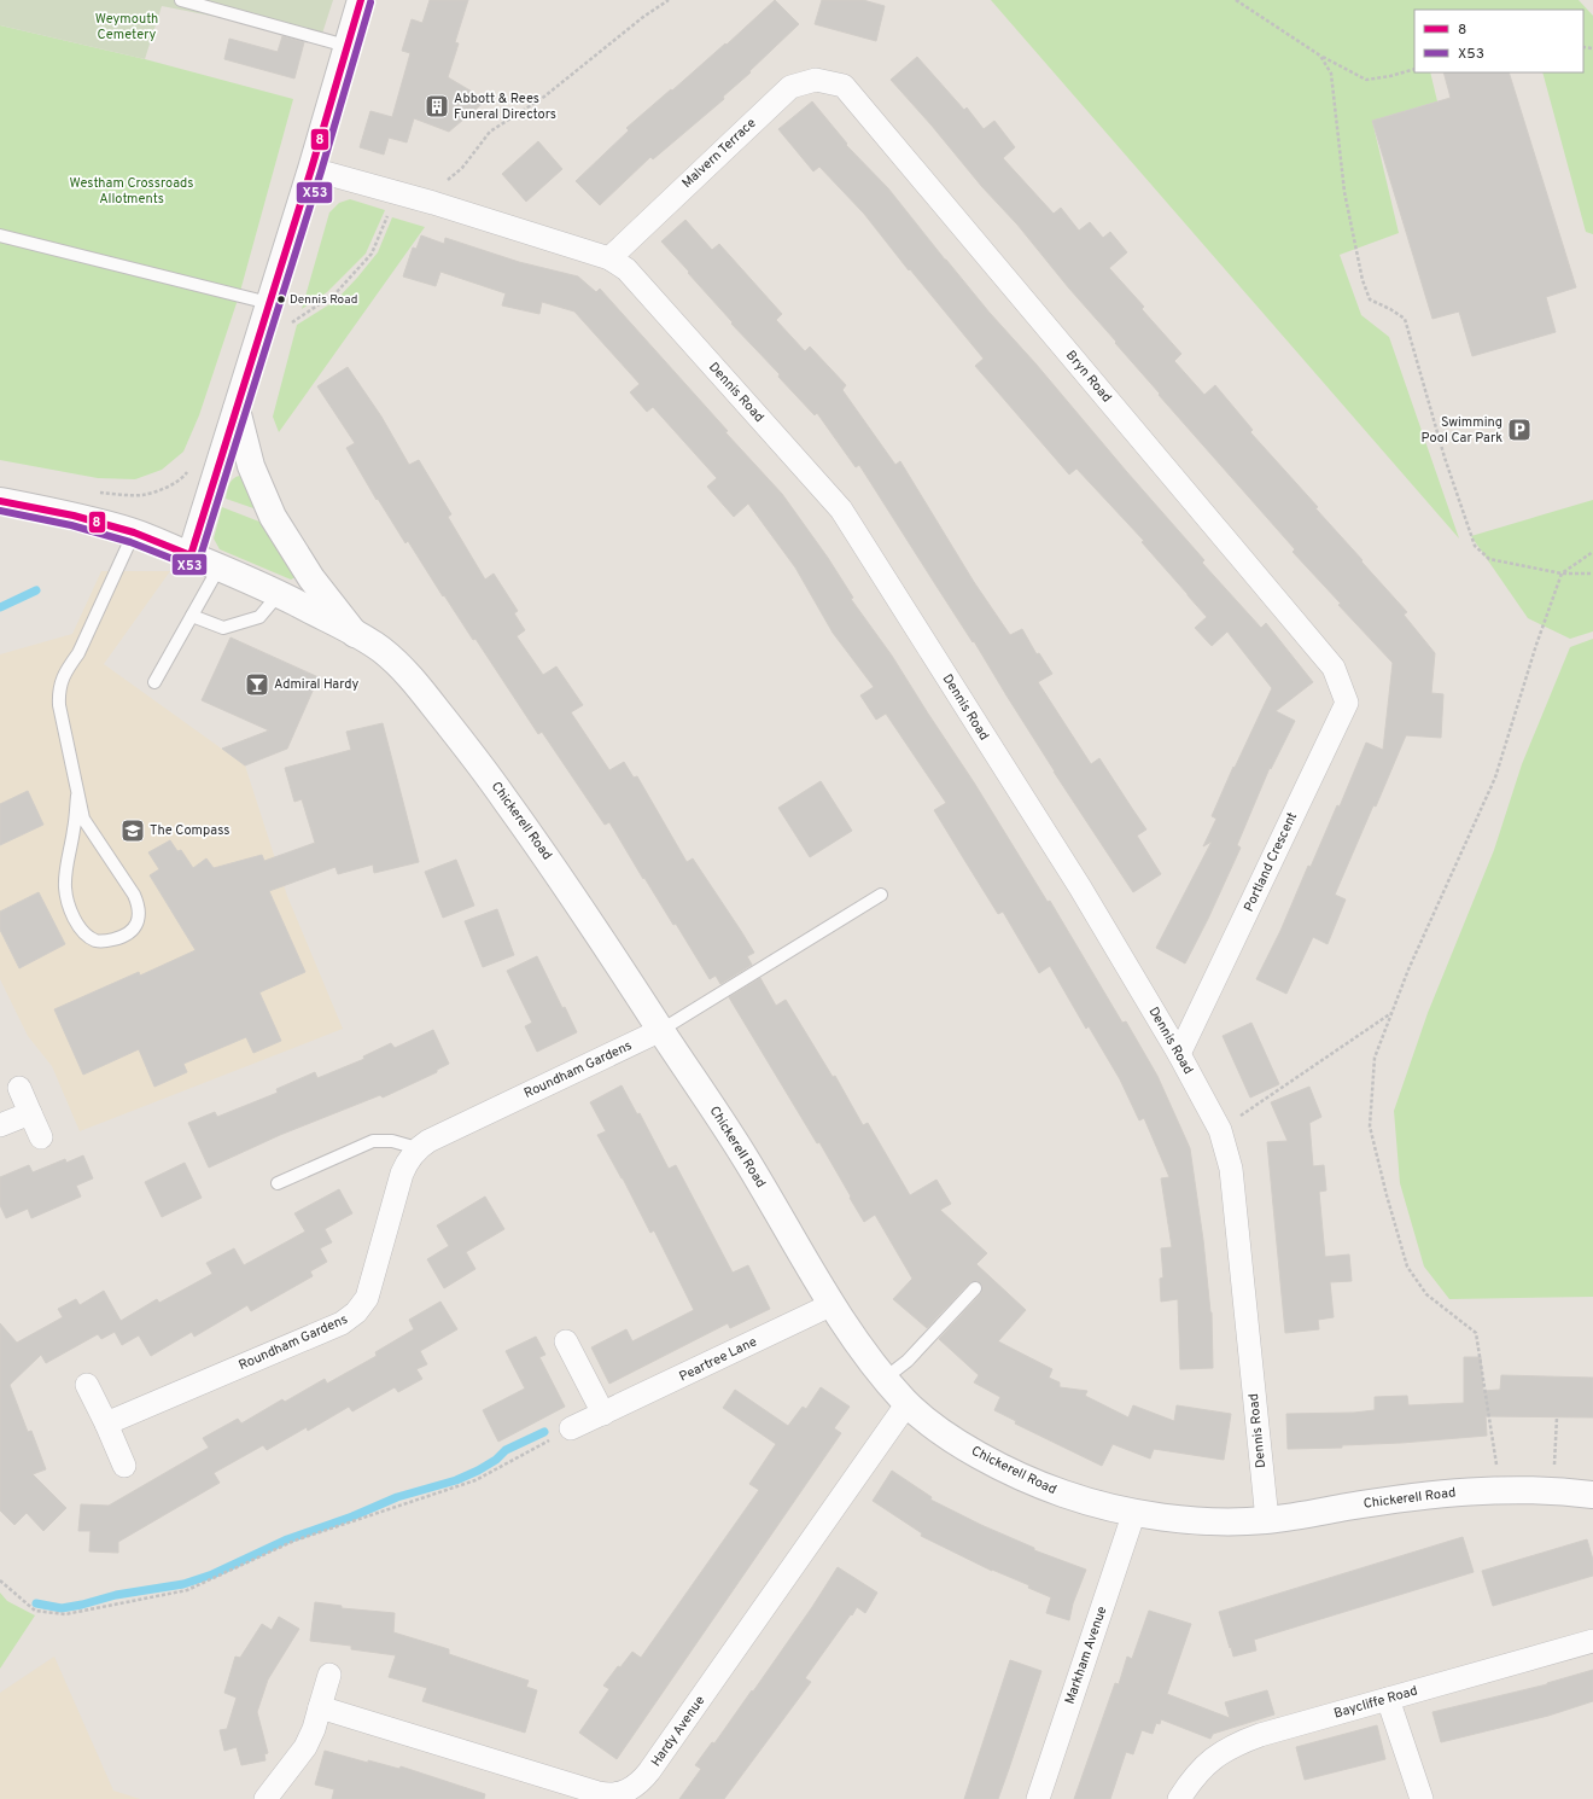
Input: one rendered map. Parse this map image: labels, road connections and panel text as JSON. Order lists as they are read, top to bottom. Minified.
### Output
{"streets":{"main road":["Chickerell Road"],"street":["Malvern Terrace","Bryn Road","Dennis Road","Portland Crescent","Roundham Gardens","Peartree Lane","Markham Avenue","Baycliffe Road","Hardy Avenue"]},"crossings":[["Malvern Terrace","Bryn Road"],["Malvern Terrace","Dennis Road"],["Bryn Road","Portland Crescent"],["Dennis Road","Chickerell Road"],["Dennis Road","Portland Crescent"],["Chickerell Road","Roundham Gardens"],["Chickerell Road","Peartree Lane"],["Chickerell Road","Markham Avenue"],["Chickerell Road","Hardy Avenue"]],"parks":["Weymouth Cemetery","Westham Crossroads Allotments"],"places":{"building":["Abbott & Rees Funeral Directors"],"other":["Dennis Road"],"parking":["Swimming Pool Car Park"],"bar":["Admiral Hardy"],"school or university":["The Compass"]},"lines":["transit line 8","transit line X53"],"legend":["8","X53"]}
